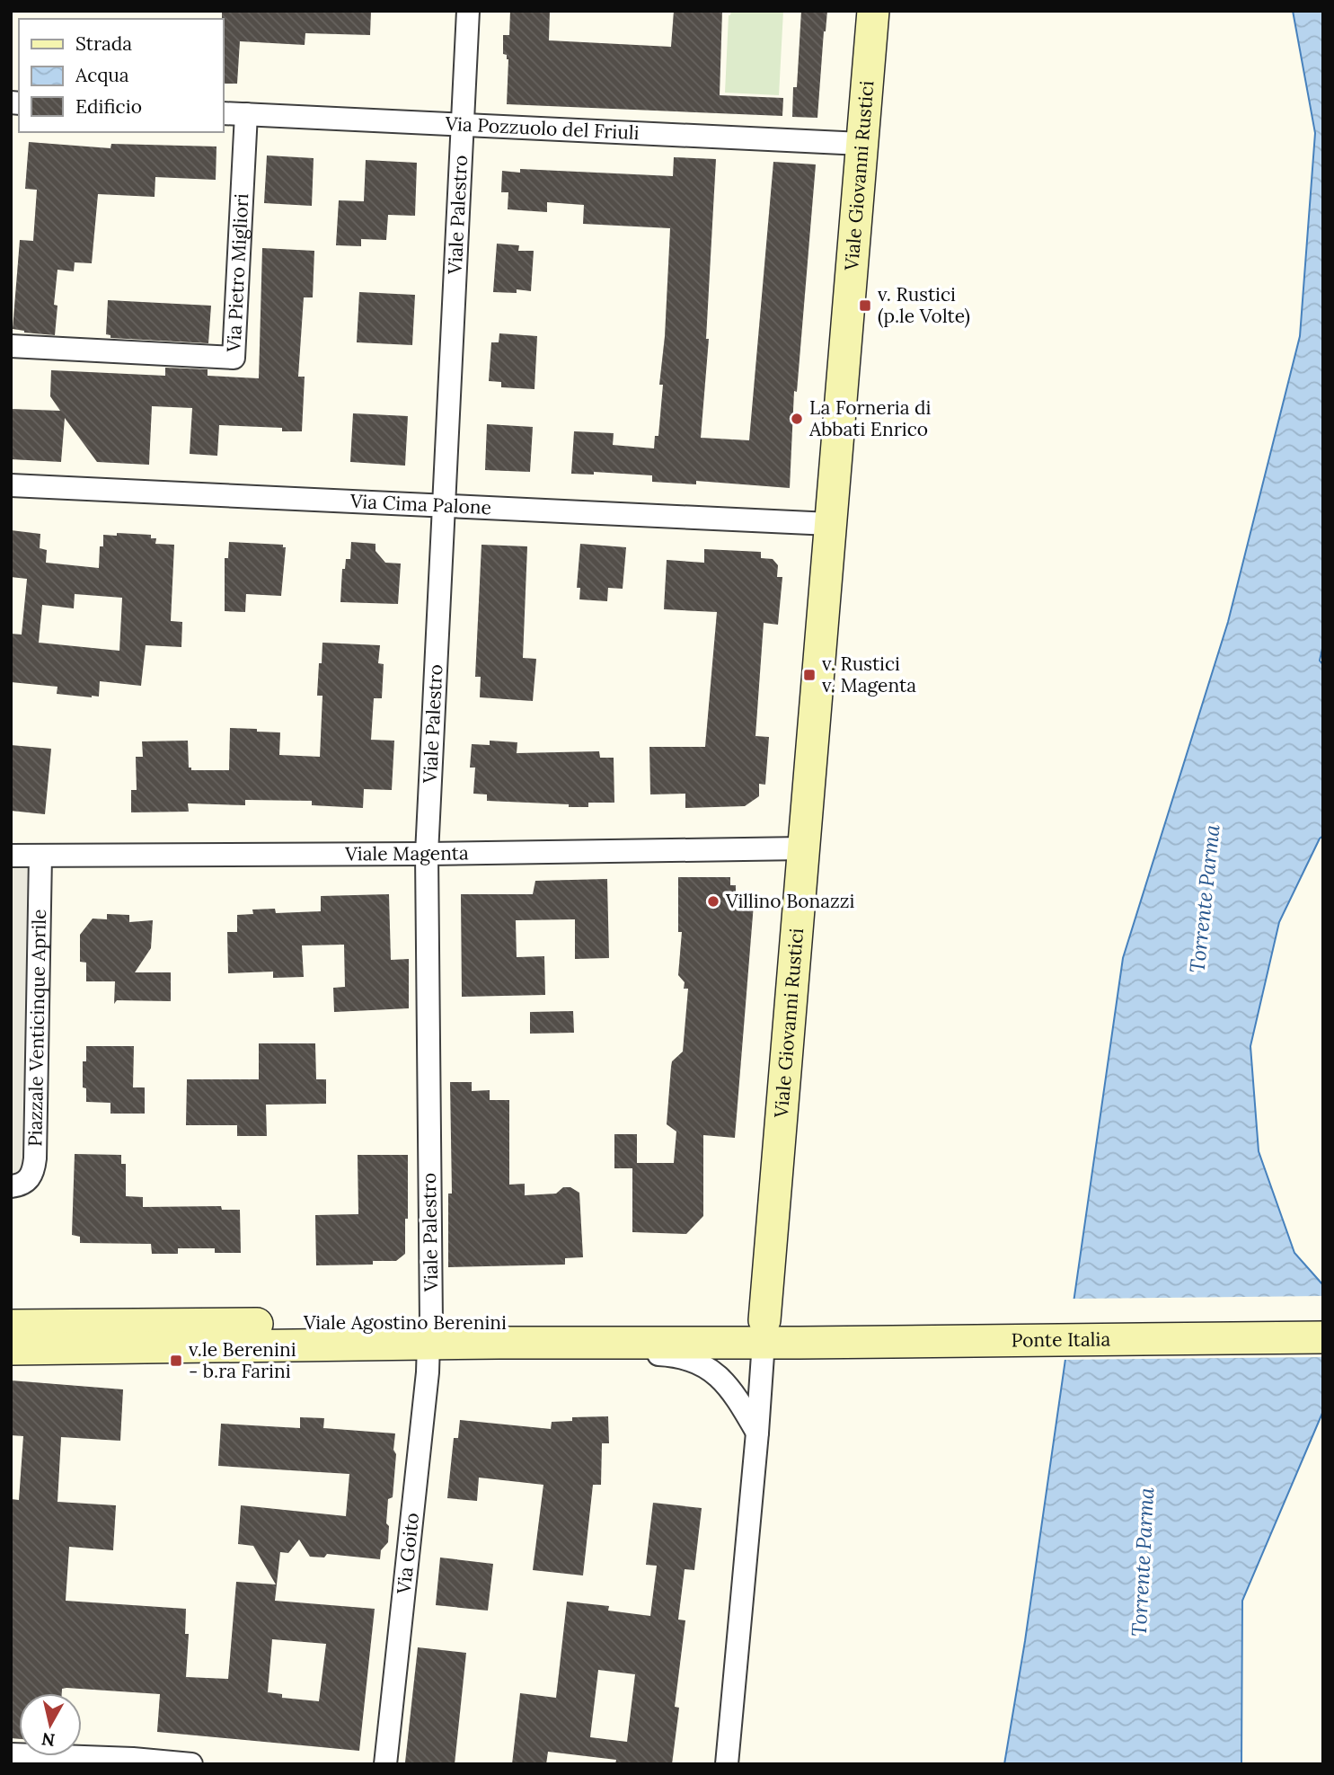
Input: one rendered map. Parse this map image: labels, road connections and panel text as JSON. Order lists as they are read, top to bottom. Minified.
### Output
{"streets":{"main road":["Viale Giovanni Rustici","Viale Agostino Berenini","Ponte Italia"],"street":["Via Pozzuolo del Friuli","Viale Palestro","Via Pietro Migliori","Via Cima Palone","Viale Magenta","Piazzale Venticinque Aprile","Via Goito"]},"crossings":[["Via Pozzuolo del Friuli","Viale Giovanni Rustici"],["Via Pozzuolo del Friuli","Viale Palestro"],["Via Pozzuolo del Friuli","Via Pietro Migliori"],["Viale Giovanni Rustici","Via Cima Palone"],["Viale Giovanni Rustici","Viale Magenta"],["Viale Giovanni Rustici","Viale Agostino Berenini"],["Viale Palestro","Via Cima Palone"],["Viale Palestro","Viale Magenta"],["Viale Palestro","Viale Agostino Berenini"],["Viale Palestro","Via Goito"],["Viale Magenta","Piazzale Venticinque Aprile"],["Viale Agostino Berenini","Ponte Italia"],["Viale Agostino Berenini","Via Goito"]],"water":["Torrente Parma"],"places":{"transit":["v. Rustici (p.le Volte)","v. Rustici v. Magenta","v.le Berenini - b.ra Farini"],"other":["La Forneria di Abbati Enrico","Villino Bonazzi"]},"legend":["Strada","Acqua","Edificio"],"north":"bottom"}
